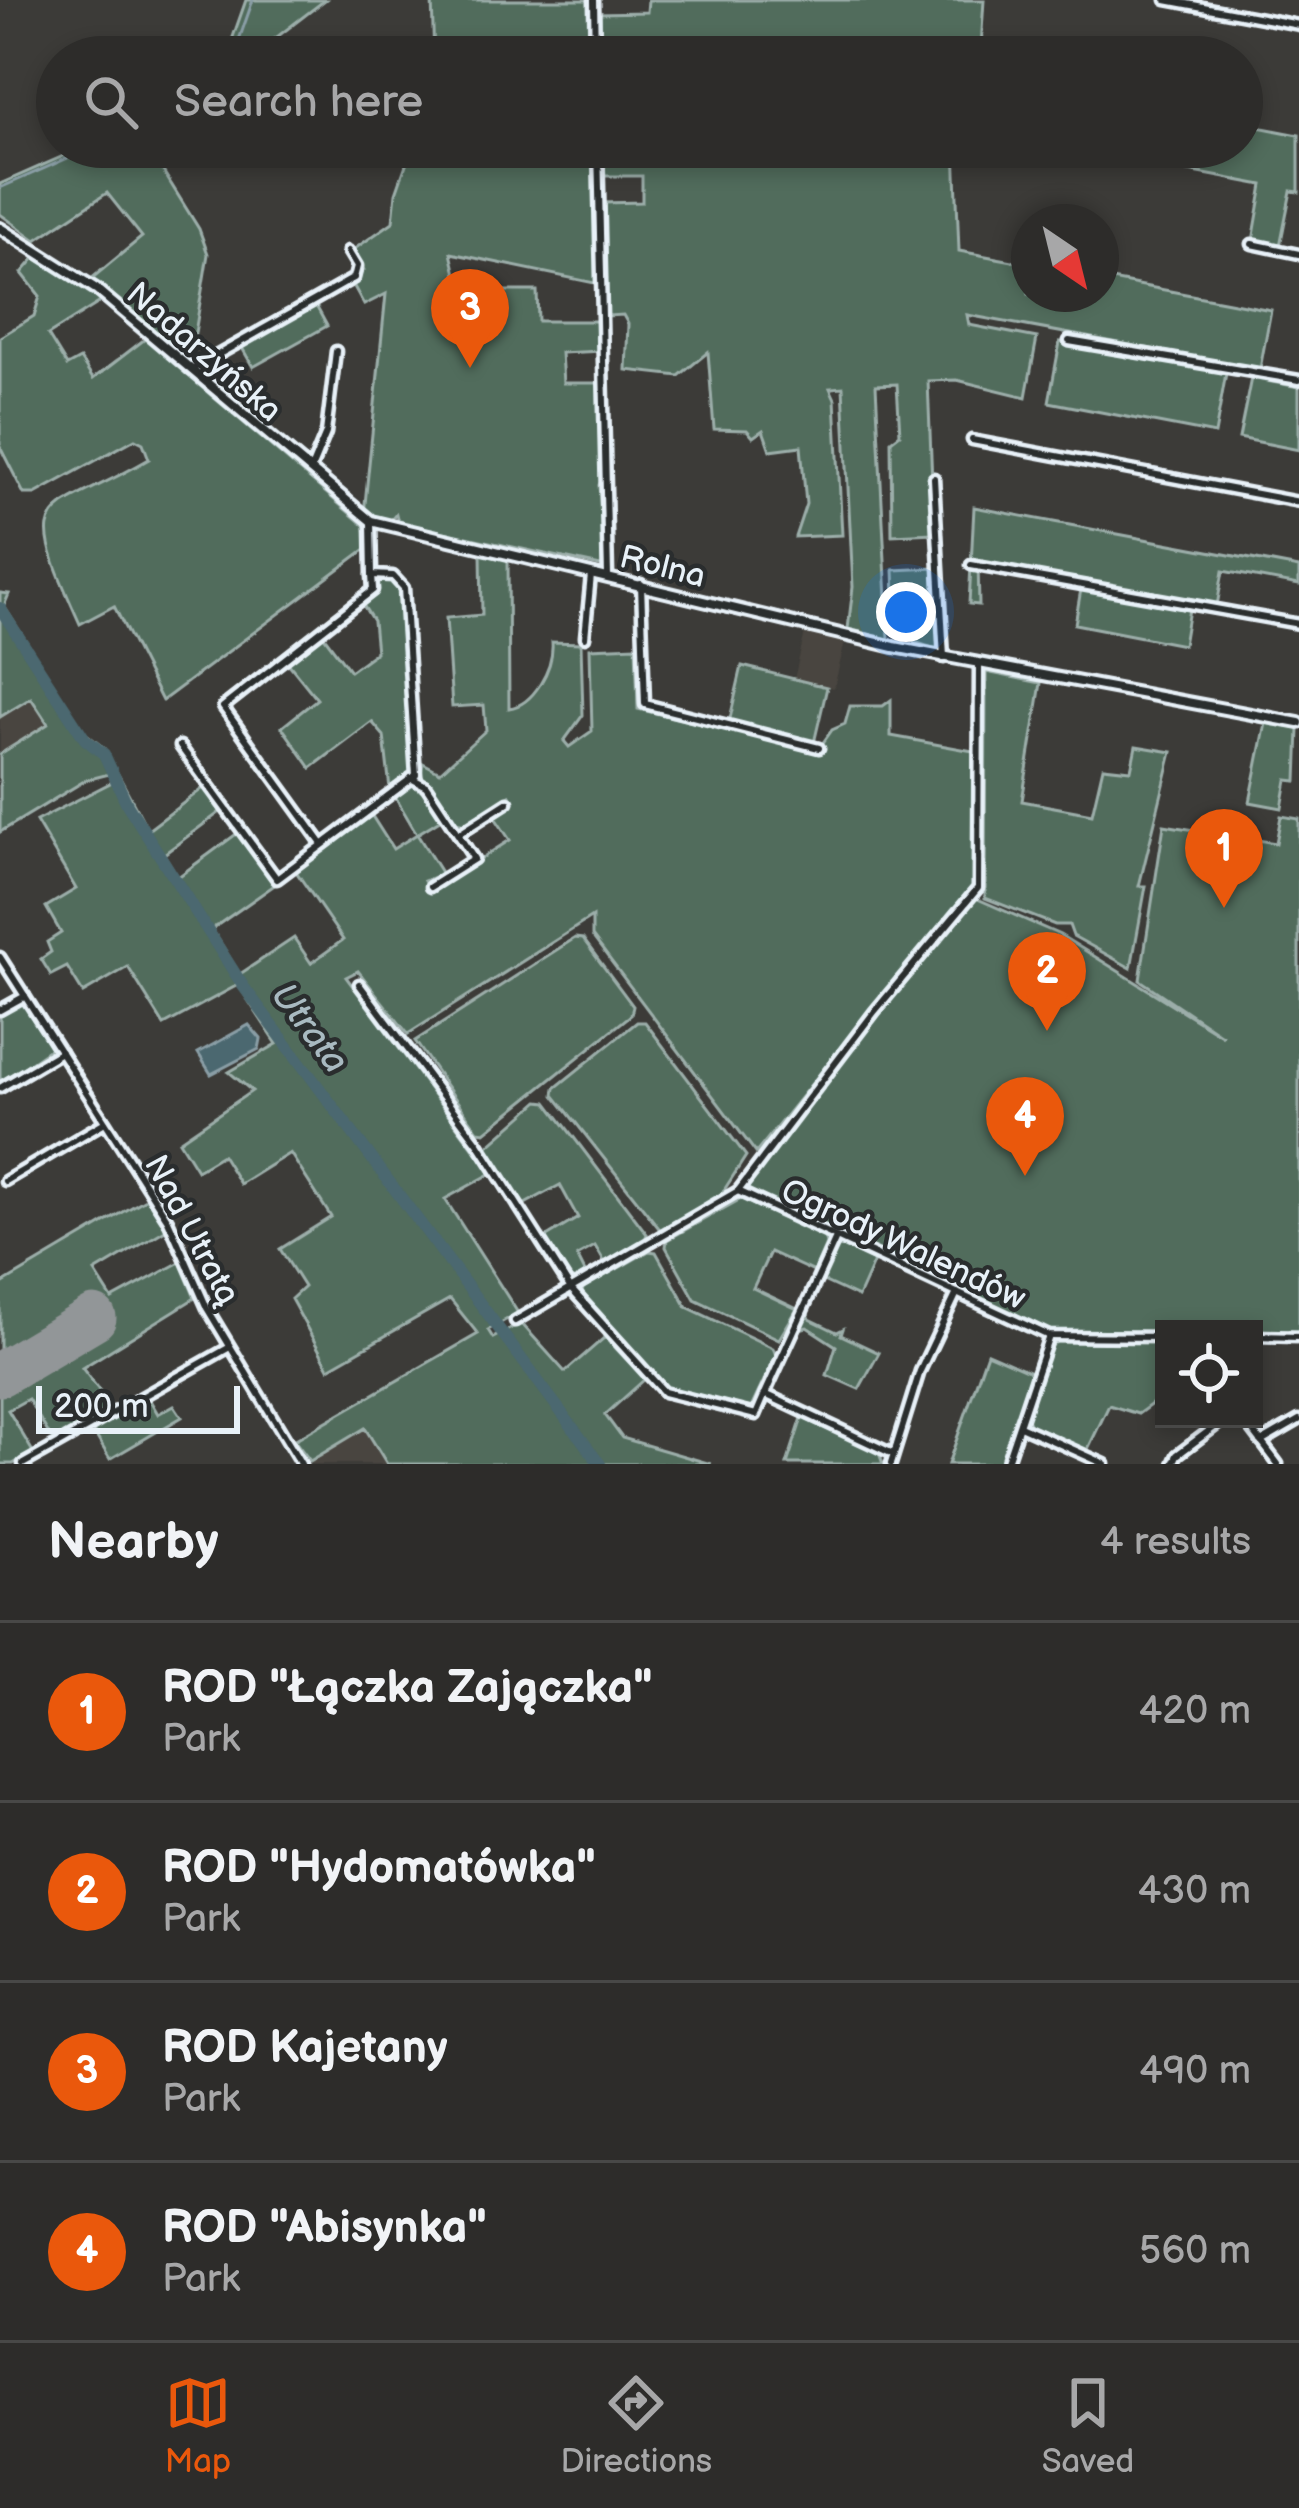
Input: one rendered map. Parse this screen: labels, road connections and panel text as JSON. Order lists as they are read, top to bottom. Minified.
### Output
{"streets":{"street":["Nadarzyńska","Rolna","Nad Utratą","Ogrody Walendów"]},"crossings":[["Nadarzyńska","Rolna"]],"water":["Utrata"],"scale_bar":"200 m","north":"bottom right","page":{"search":"Search here","pins":["3","1","2","4"],"scale":"200 m","heading":["Nearby","4 results"],"list":[{"mark":"1","name":"ROD \"Łączka Zajączka\"","note":"Park","value":"420 m"},{"mark":"2","name":"ROD \"Hydomatówka\"","note":"Park","value":"430 m"},{"mark":"3","name":"ROD Kajetany","note":"Park","value":"490 m"},{"mark":"4","name":"ROD \"Abisynka\"","note":"Park","value":"560 m"}],"nav":["Map","Directions","Saved"]}}
